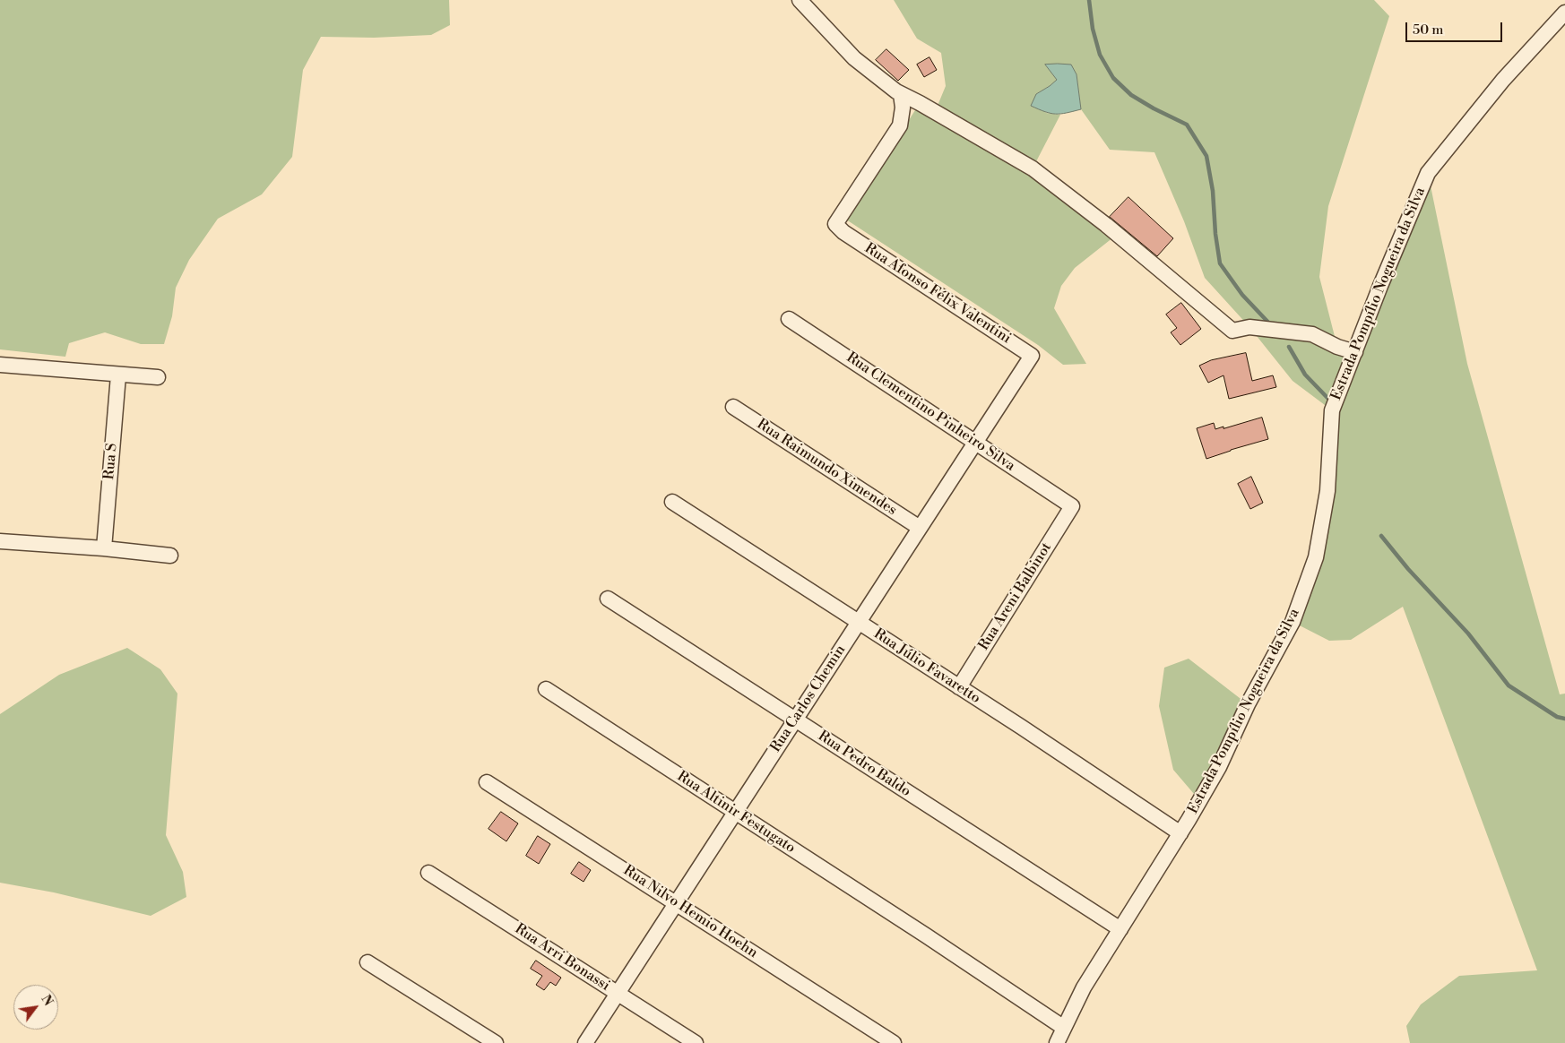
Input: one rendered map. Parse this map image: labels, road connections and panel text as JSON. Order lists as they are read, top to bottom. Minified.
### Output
{"streets":{"street":["Rua Afonso Félix Valentini","Estrada Pompílio Nogueira da Silva","Rua Clementino Pinheiro Silva","Rua S","Rua Raimundo Ximendes","Rua Areni Balbinot","Rua Júlio Favaretto","Rua Carlos Chemin","Rua Pedro Baldo","Rua Altinir Festugato","Rua Nilvo Hemio Hoehn","Rua Arri Bonassi"]},"crossings":[["Rua Afonso Félix Valentini","Rua Carlos Chemin"],["Estrada Pompílio Nogueira da Silva","Rua Júlio Favaretto"],["Estrada Pompílio Nogueira da Silva","Rua Pedro Baldo"],["Estrada Pompílio Nogueira da Silva","Rua Altinir Festugato"],["Rua Clementino Pinheiro Silva","Rua Areni Balbinot"],["Rua Clementino Pinheiro Silva","Rua Carlos Chemin"],["Rua Raimundo Ximendes","Rua Carlos Chemin"],["Rua Areni Balbinot","Rua Júlio Favaretto"],["Rua Júlio Favaretto","Rua Carlos Chemin"],["Rua Carlos Chemin","Rua Pedro Baldo"],["Rua Carlos Chemin","Rua Altinir Festugato"],["Rua Carlos Chemin","Rua Nilvo Hemio Hoehn"],["Rua Carlos Chemin","Rua Arri Bonassi"]],"scale_bar":"50 m","north":"top right"}
